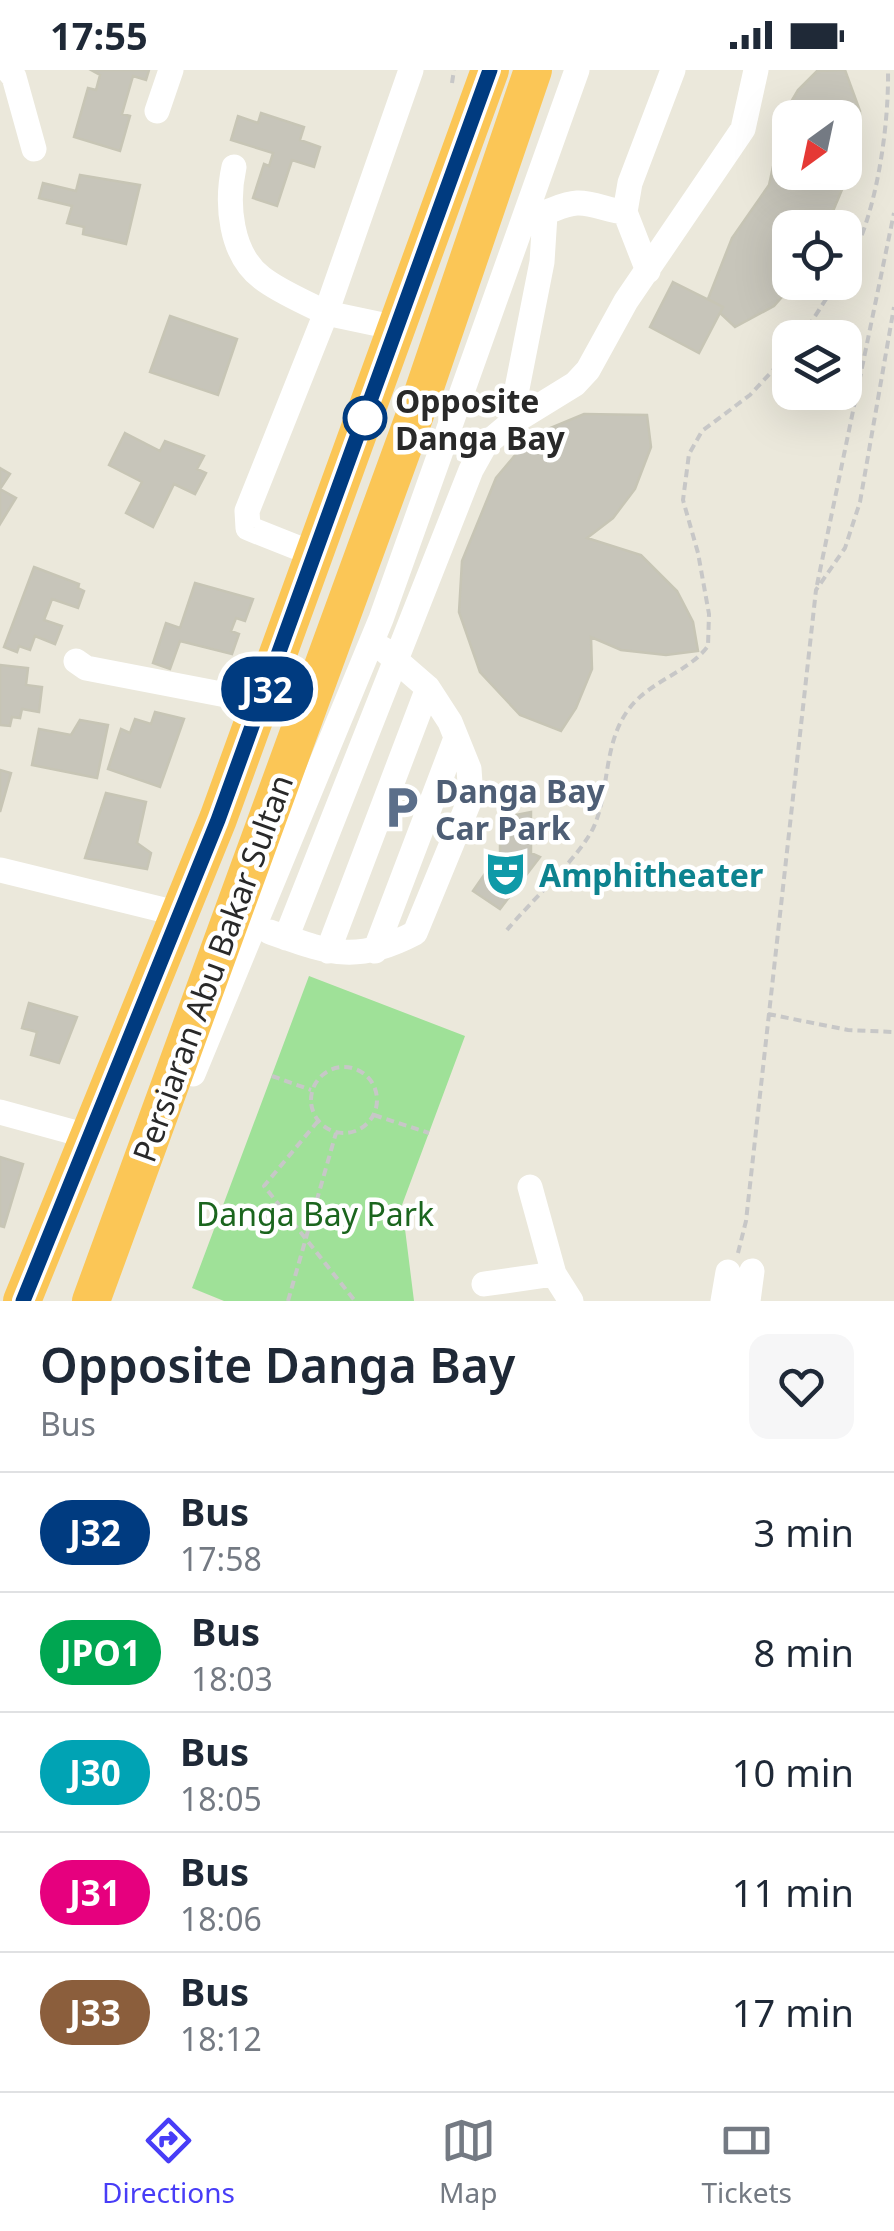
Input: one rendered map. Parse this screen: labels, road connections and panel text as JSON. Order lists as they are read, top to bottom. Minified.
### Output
{"streets":{"highway":["Persiaran Abu Bakar Sultan"]},"parks":["Danga Bay Park"],"places":{"other":["Opposite Danga Bay"],"parking":["Danga Bay Car Park"],"theatre":["Amphitheater"]},"lines":["bus line J32"],"north":"bottom left","page":{"status":"17:55","on_map":"J32","heading":["Opposite Danga Bay","Bus"],"list":[{"mark":"J32","name":"Bus","note":"17:58","value":"3 min"},{"mark":"JPO1","name":"Bus","note":"18:03","value":"8 min"},{"mark":"J30","name":"Bus","note":"18:05","value":"10 min"},{"mark":"J31","name":"Bus","note":"18:06","value":"11 min"},{"mark":"J33","name":"Bus","note":"18:12","value":"17 min"}],"tabs":["Directions","Map","Tickets"]}}
